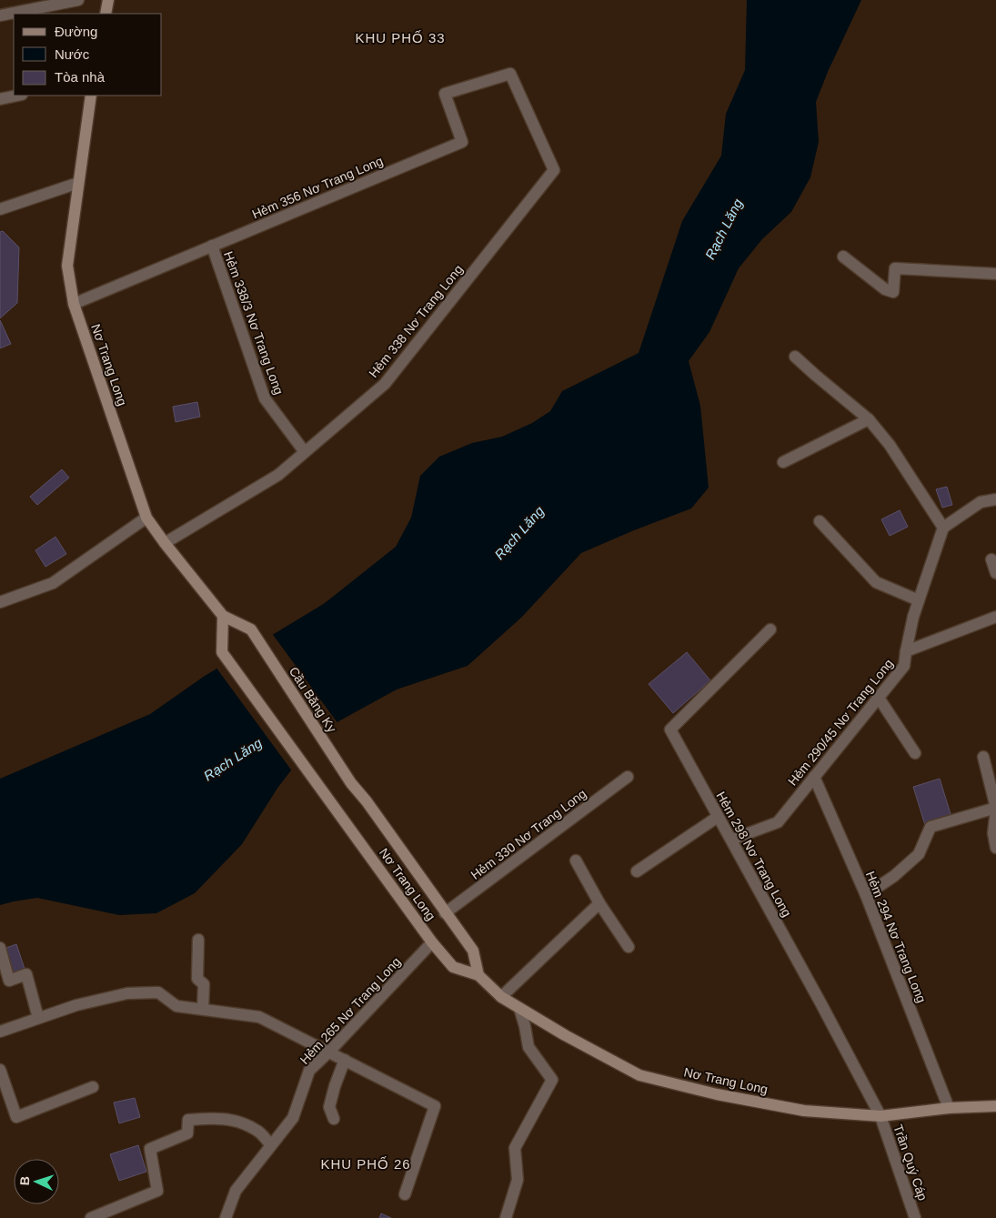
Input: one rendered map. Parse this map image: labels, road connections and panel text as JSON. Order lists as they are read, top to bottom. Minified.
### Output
{"streets":{"main road":["Nơ Trang Long","Cầu Băng Ky"],"street":["Hẻm 356 Nơ Trang Long","Hẻm 338 Nơ Trang Long","Hẻm 338/3 Nơ Trang Long","Hẻm 290/45 Nơ Trang Long","Hẻm 330 Nơ Trang Long","Hẻm 298 Nơ Trang Long","Hẻm 294 Nơ Trang Long","Hẻm 265 Nơ Trang Long","Trần Quý Cáp"]},"crossings":[["Hẻm 356 Nơ Trang Long","Hẻm 338 Nơ Trang Long"],["Hẻm 356 Nơ Trang Long","Hẻm 338/3 Nơ Trang Long"],["Hẻm 356 Nơ Trang Long","Nơ Trang Long"],["Hẻm 338 Nơ Trang Long","Hẻm 338/3 Nơ Trang Long"],["Hẻm 338 Nơ Trang Long","Nơ Trang Long"],["Nơ Trang Long","Cầu Băng Ky"],["Nơ Trang Long","Hẻm 330 Nơ Trang Long"],["Nơ Trang Long","Hẻm 298 Nơ Trang Long"],["Nơ Trang Long","Hẻm 294 Nơ Trang Long"],["Nơ Trang Long","Hẻm 265 Nơ Trang Long"],["Nơ Trang Long","Trần Quý Cáp"],["Hẻm 290/45 Nơ Trang Long","Hẻm 298 Nơ Trang Long"],["Hẻm 290/45 Nơ Trang Long","Hẻm 294 Nơ Trang Long"],["Hẻm 298 Nơ Trang Long","Trần Quý Cáp"]],"districts":["KHU PHỐ 33","KHU PHỐ 26"],"water":["Rạch Lăng"],"legend":["Đường","Nước","Tòa nhà"],"north":"left"}
